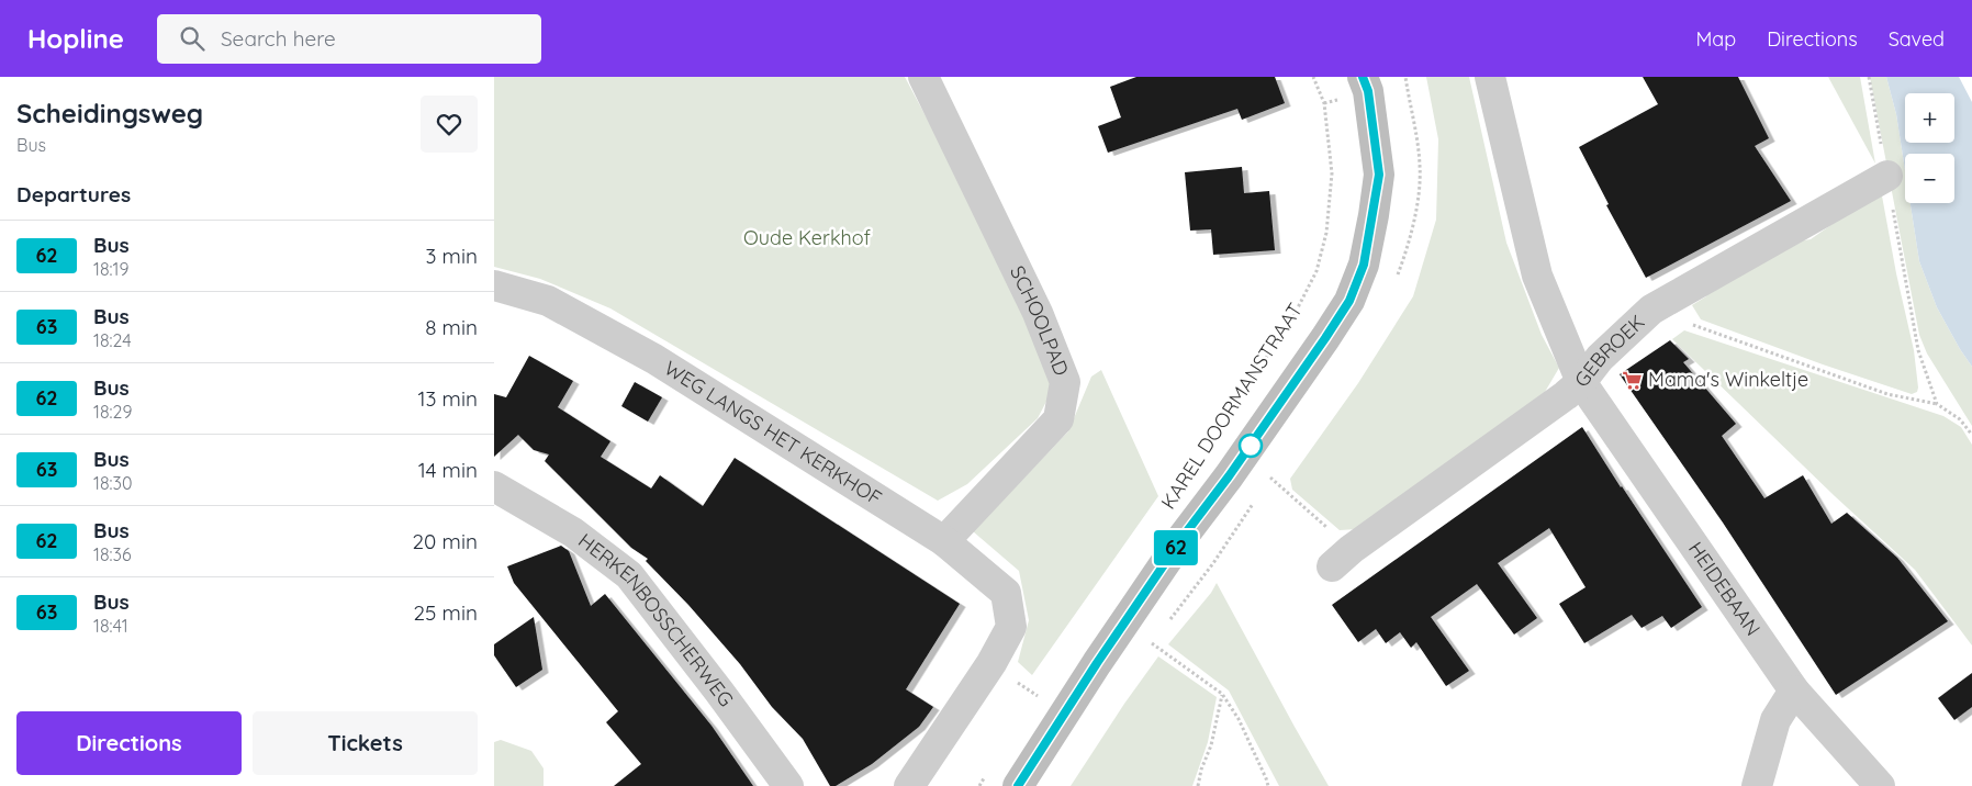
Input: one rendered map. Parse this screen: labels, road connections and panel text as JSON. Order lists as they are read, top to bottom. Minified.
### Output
{"streets":{"main road":["KAREL DOORMANSTRAAT"],"street":["SCHOOLPAD","GEBROEK","WEG LANGS HET KERKHOF","HEIDEBAAN","HERKENBOSSCHERWEG"]},"crossings":[["SCHOOLPAD","WEG LANGS HET KERKHOF"],["GEBROEK","HEIDEBAAN"]],"parks":["Oude Kerkhof"],"places":{"supermarket":["Mama's Winkeltje"]},"lines":["bus line 62"],"page":{"header":"Hopline","search":"Search here","nav":["Map","Directions","Saved"],"heading":[["Scheidingsweg","Bus"],"Departures"],"on_map":"62","map_buttons":["+","−"],"list":[{"mark":"62","name":"Bus","note":"18:19","value":"3 min"},{"mark":"63","name":"Bus","note":"18:24","value":"8 min"},{"mark":"62","name":"Bus","note":"18:29","value":"13 min"},{"mark":"63","name":"Bus","note":"18:30","value":"14 min"},{"mark":"62","name":"Bus","note":"18:36","value":"20 min"},{"mark":"63","name":"Bus","note":"18:41","value":"25 min"}],"buttons":["Directions","Tickets"]}}
